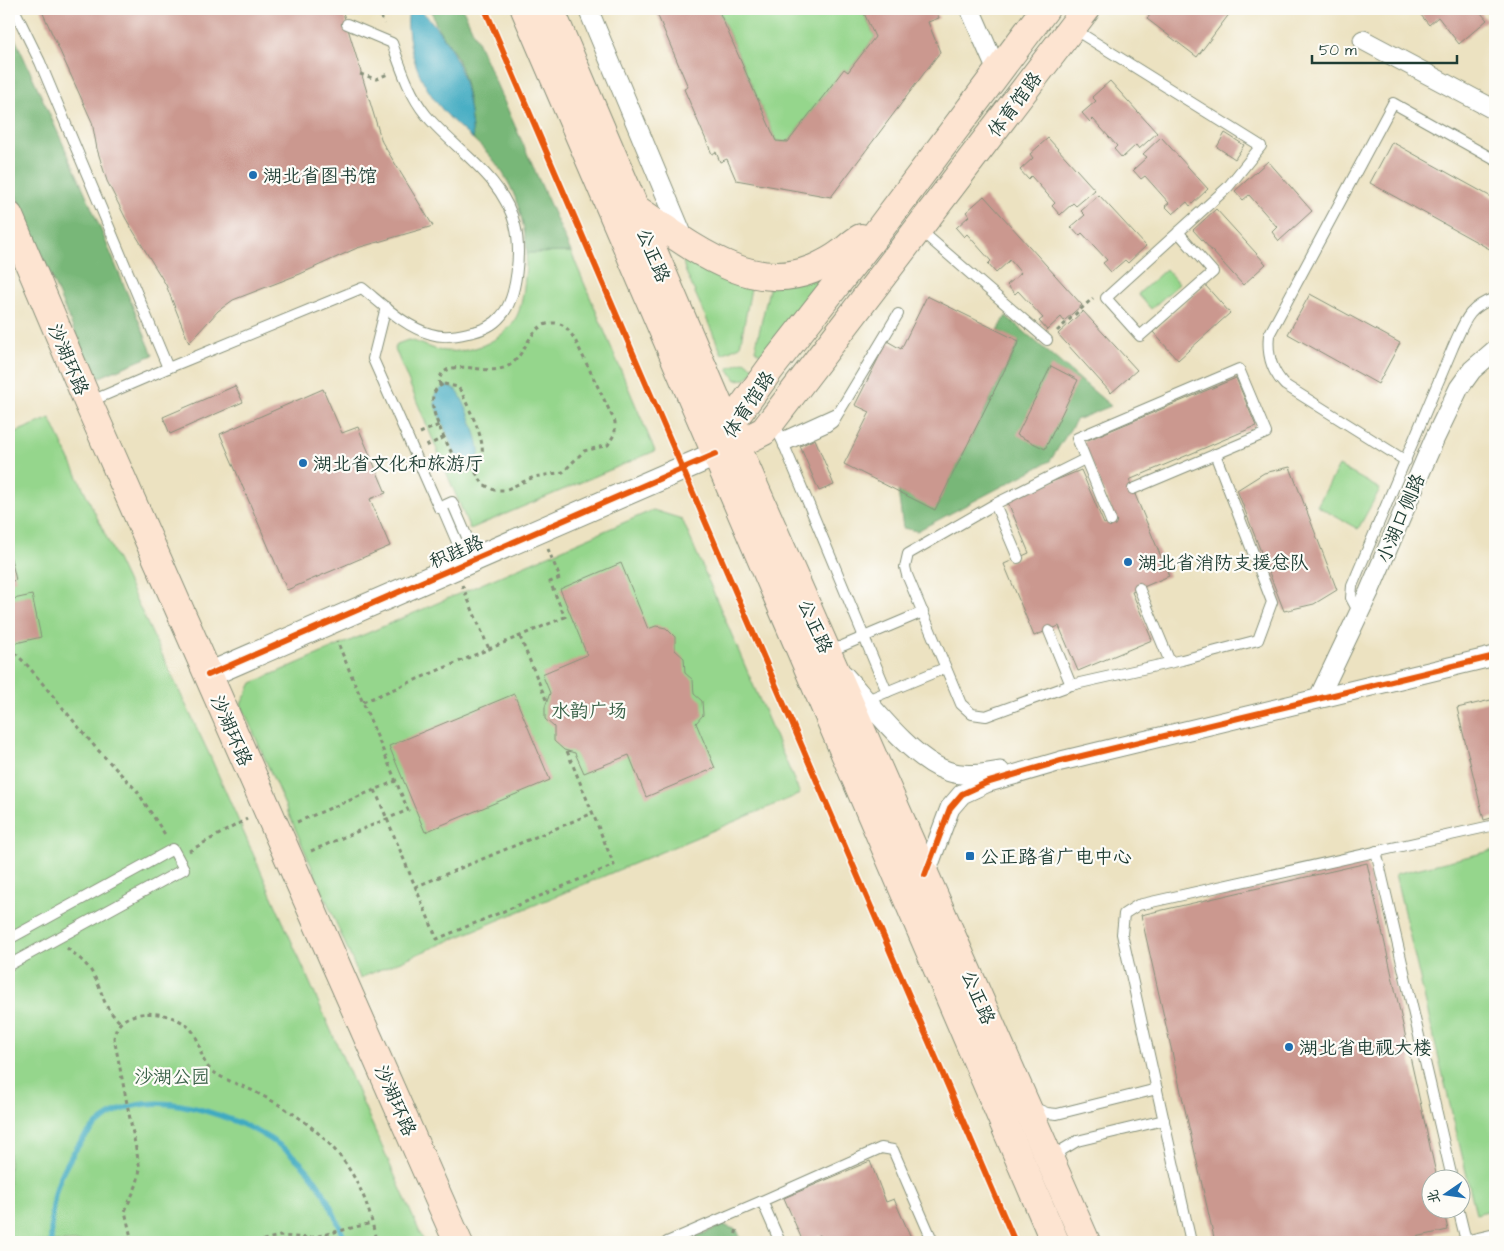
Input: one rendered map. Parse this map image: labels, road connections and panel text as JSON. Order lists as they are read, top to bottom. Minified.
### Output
{"streets":{"main road":["体育馆路","公正路","沙湖环路"],"street":["小湖口侧路","积跬路"]},"crossings":[["体育馆路","公正路"],["体育馆路","积跬路"],["公正路","积跬路"],["沙湖环路","积跬路"]],"parks":["水韵广场","沙湖公园"],"places":{"other":["湖北省图书馆","湖北省文化和旅游厅","湖北省消防支援总队","湖北省电视大楼"],"transit":["公正路省广电中心"]},"scale_bar":"50 m","north":"left"}
